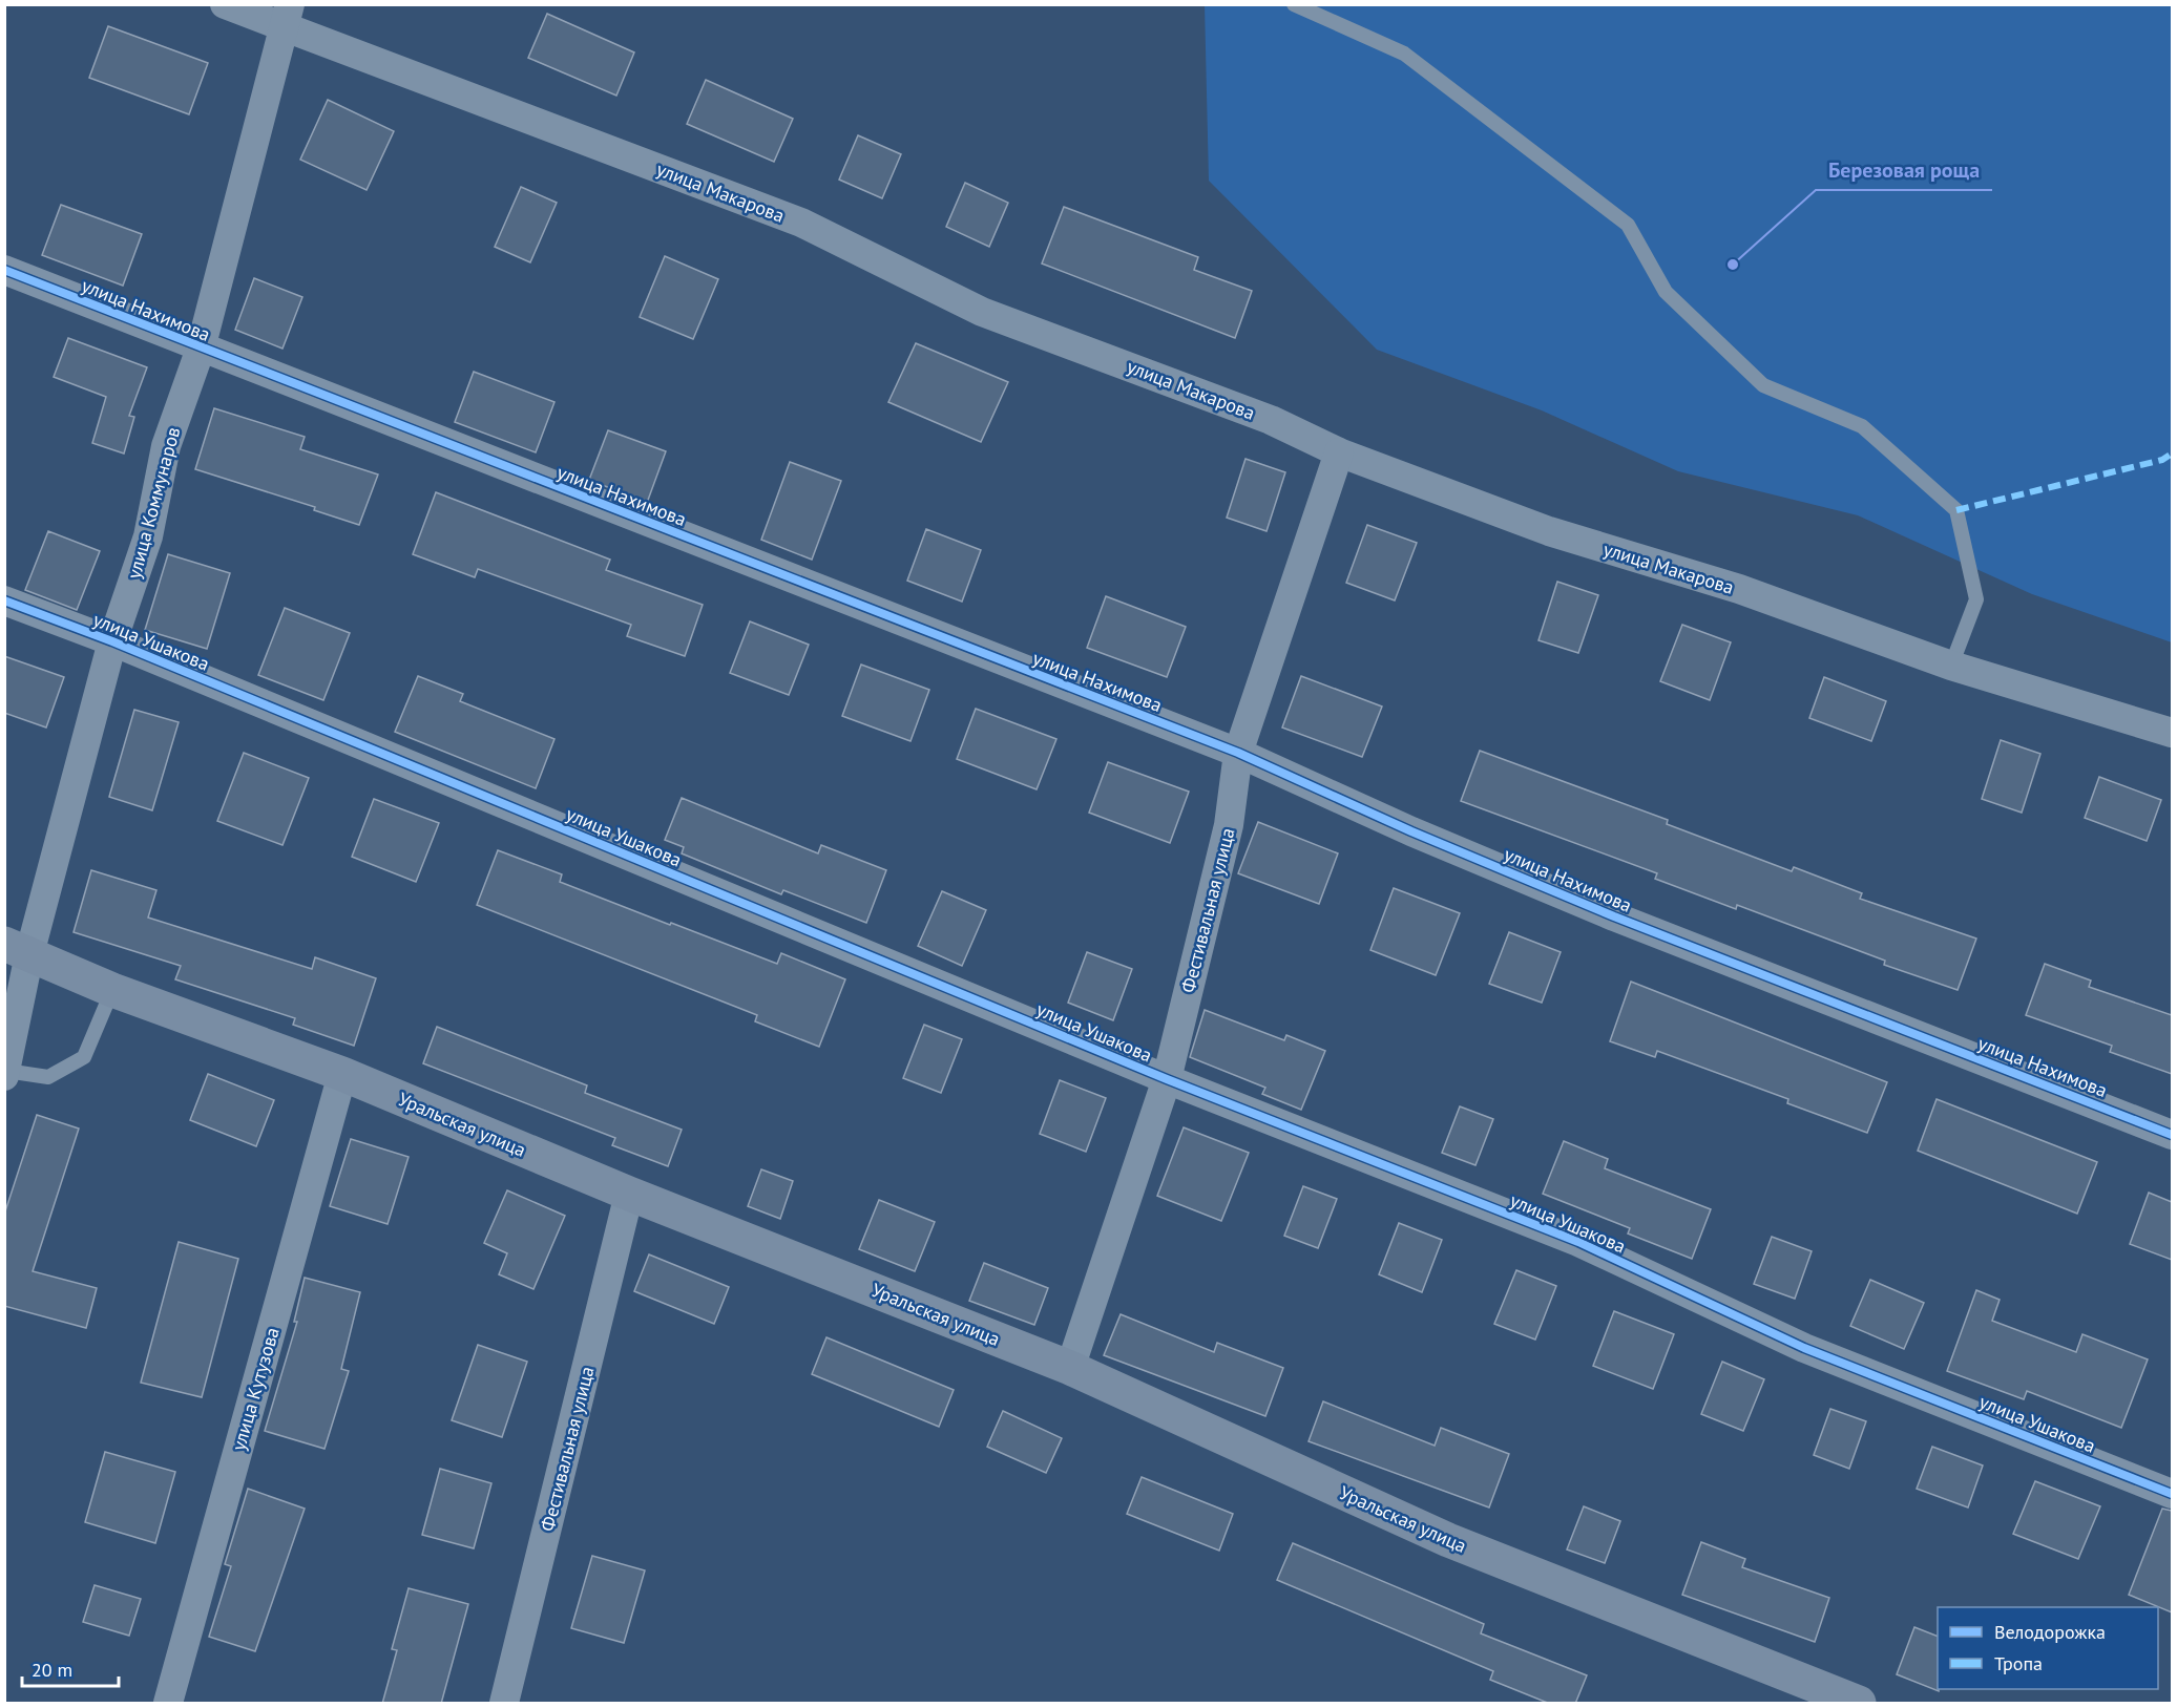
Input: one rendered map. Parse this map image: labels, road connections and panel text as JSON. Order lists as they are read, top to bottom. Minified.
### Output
{"streets":{"street":["улица Макарова","улица Нахимова","улица Коммунаров","улица Ушакова","Фестивальная улица","Уральская улица","улица Кутузова"]},"crossings":[["улица Макарова","улица Коммунаров"],["улица Макарова","Фестивальная улица"],["улица Нахимова","улица Коммунаров"],["улица Нахимова","Фестивальная улица"],["улица Коммунаров","улица Ушакова"],["улица Коммунаров","Уральская улица"],["улица Ушакова","Фестивальная улица"],["Фестивальная улица","Уральская улица"],["Уральская улица","улица Кутузова"]],"places":["Березовая роща"],"legend":["Велодорожка","Тропа"],"scale_bar":"20 m"}
